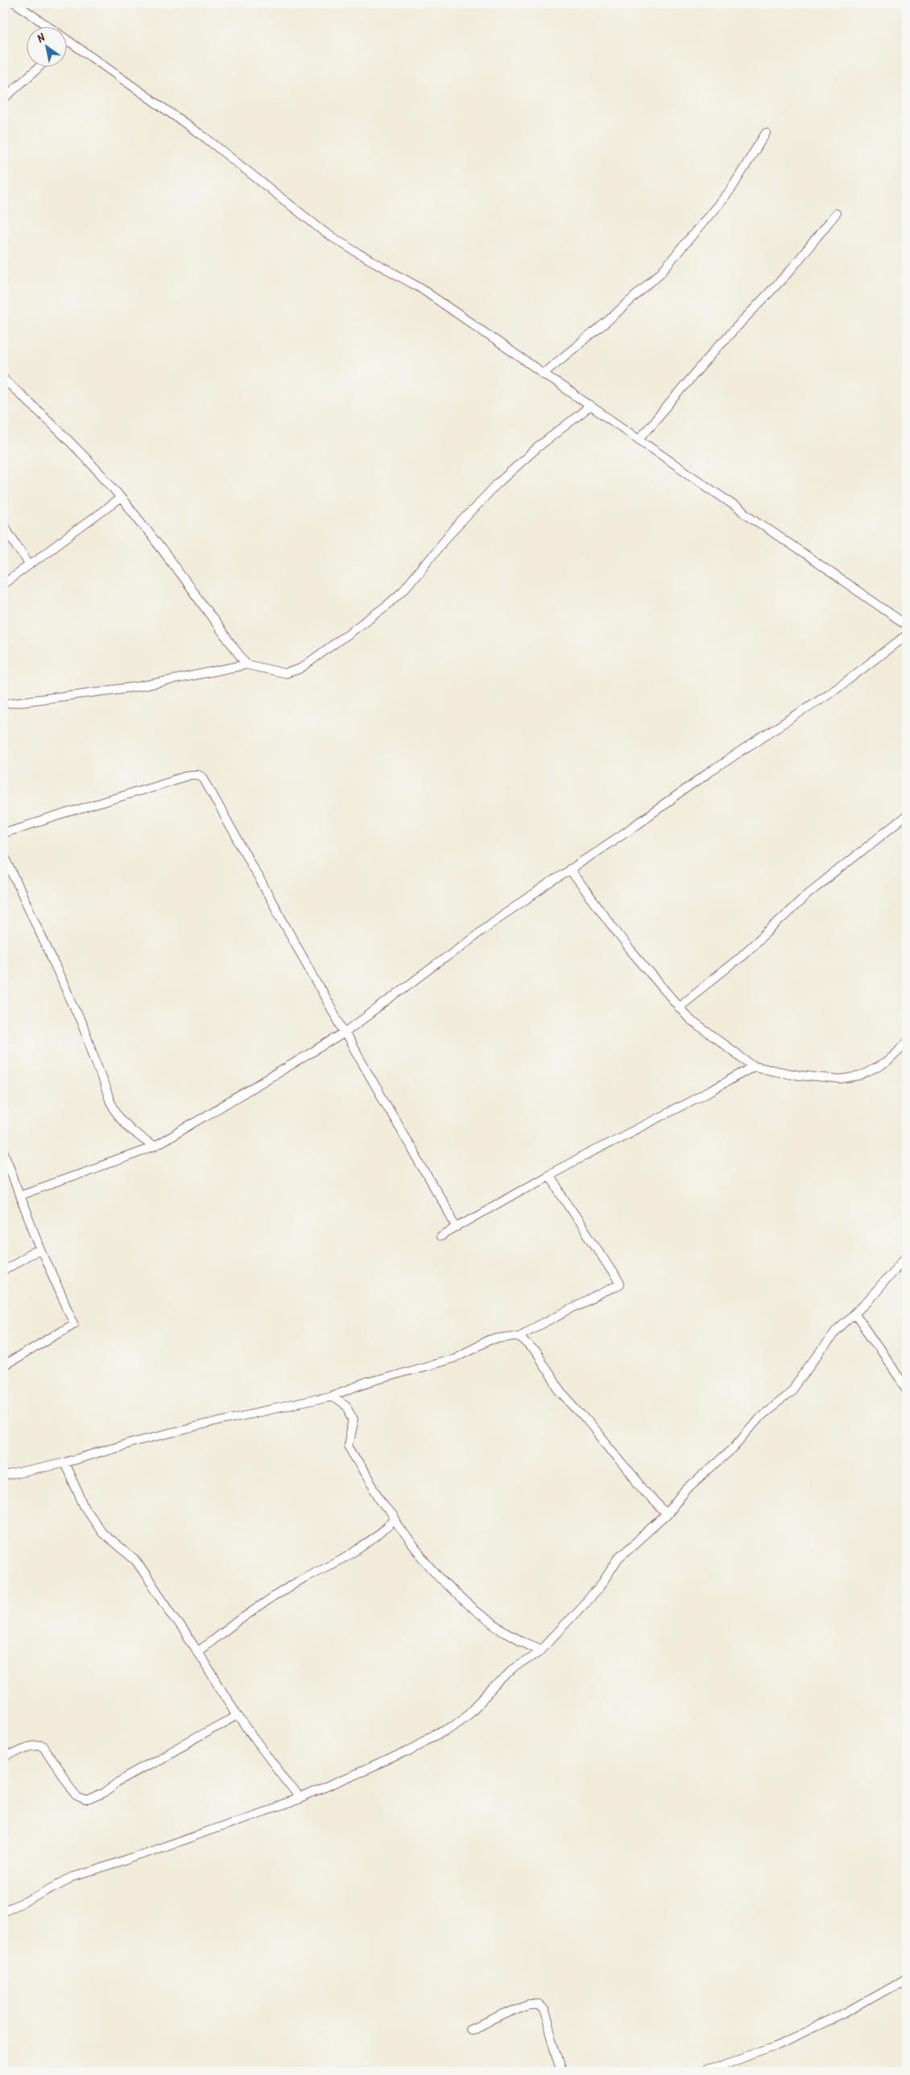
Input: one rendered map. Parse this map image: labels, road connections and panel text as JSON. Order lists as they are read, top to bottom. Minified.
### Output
{"north":"top left"}
